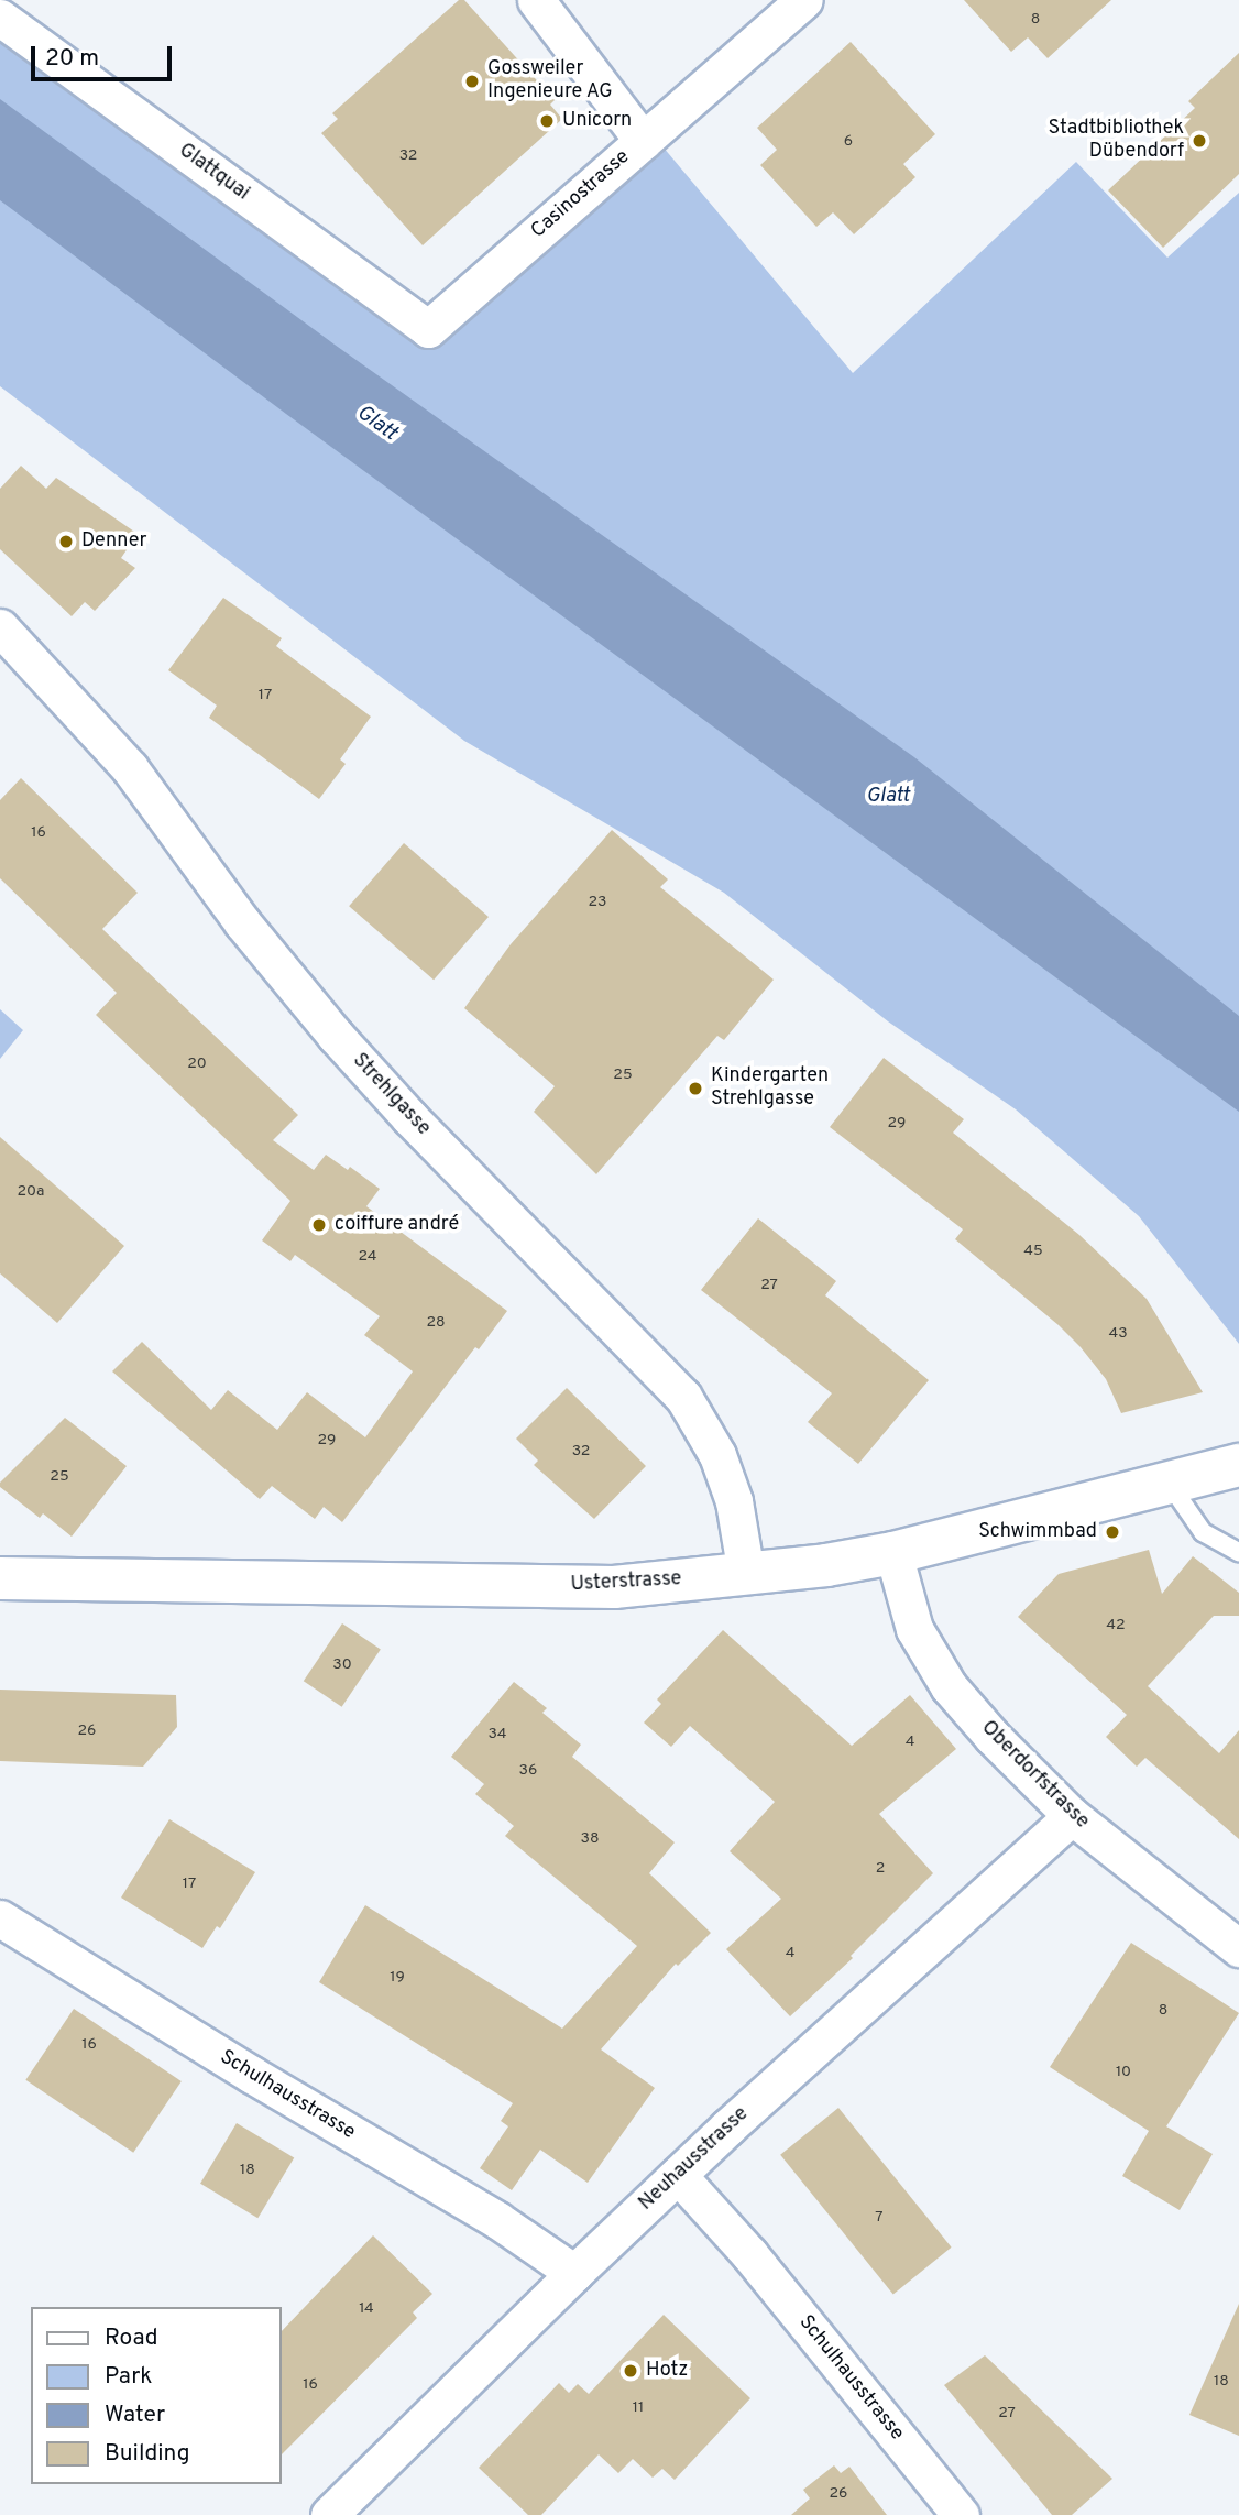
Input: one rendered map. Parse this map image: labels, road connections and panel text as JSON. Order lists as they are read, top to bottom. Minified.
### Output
{"streets":{"street":["Glattquai","Casinostrasse","Strehlgasse","Usterstrasse","Oberdorfstrasse","Schulhausstrasse","Neuhausstrasse"]},"crossings":[["Glattquai","Casinostrasse"],["Strehlgasse","Usterstrasse"],["Usterstrasse","Oberdorfstrasse"],["Oberdorfstrasse","Neuhausstrasse"],["Schulhausstrasse","Neuhausstrasse"]],"water":["Glatt"],"places":["Gossweiler Ingenieure AG","Unicorn","Stadtbibliothek Dübendorf","Denner","Kindergarten Strehlgasse","coiffure andré","Schwimmbad","Hotz"],"house_numbers":["8","6","32","17","16","23","20","25","29","20a","45","24","27","28","43","29","32","25","42","30","26","34","4","36","38","2","17","4","19","8","16","10","18","7","14","18","16","11","27","26"],"legend":["Road","Park","Water","Building"],"scale_bar":"20 m"}
